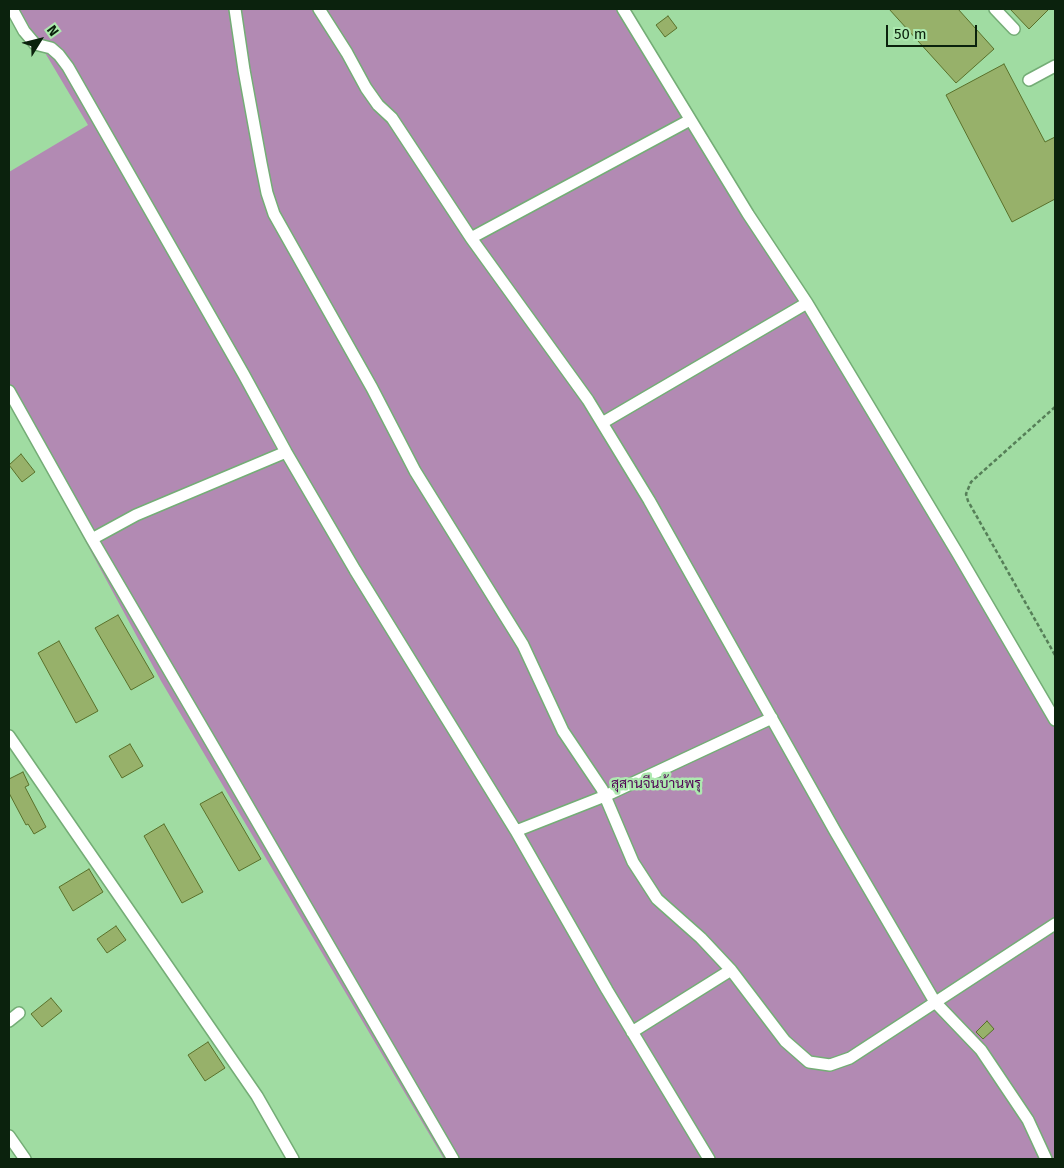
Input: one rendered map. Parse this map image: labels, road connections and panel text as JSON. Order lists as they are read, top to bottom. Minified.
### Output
{"parks":["สุสานจีนบ้านพรุ"],"scale_bar":"50 m","north":"top right"}
